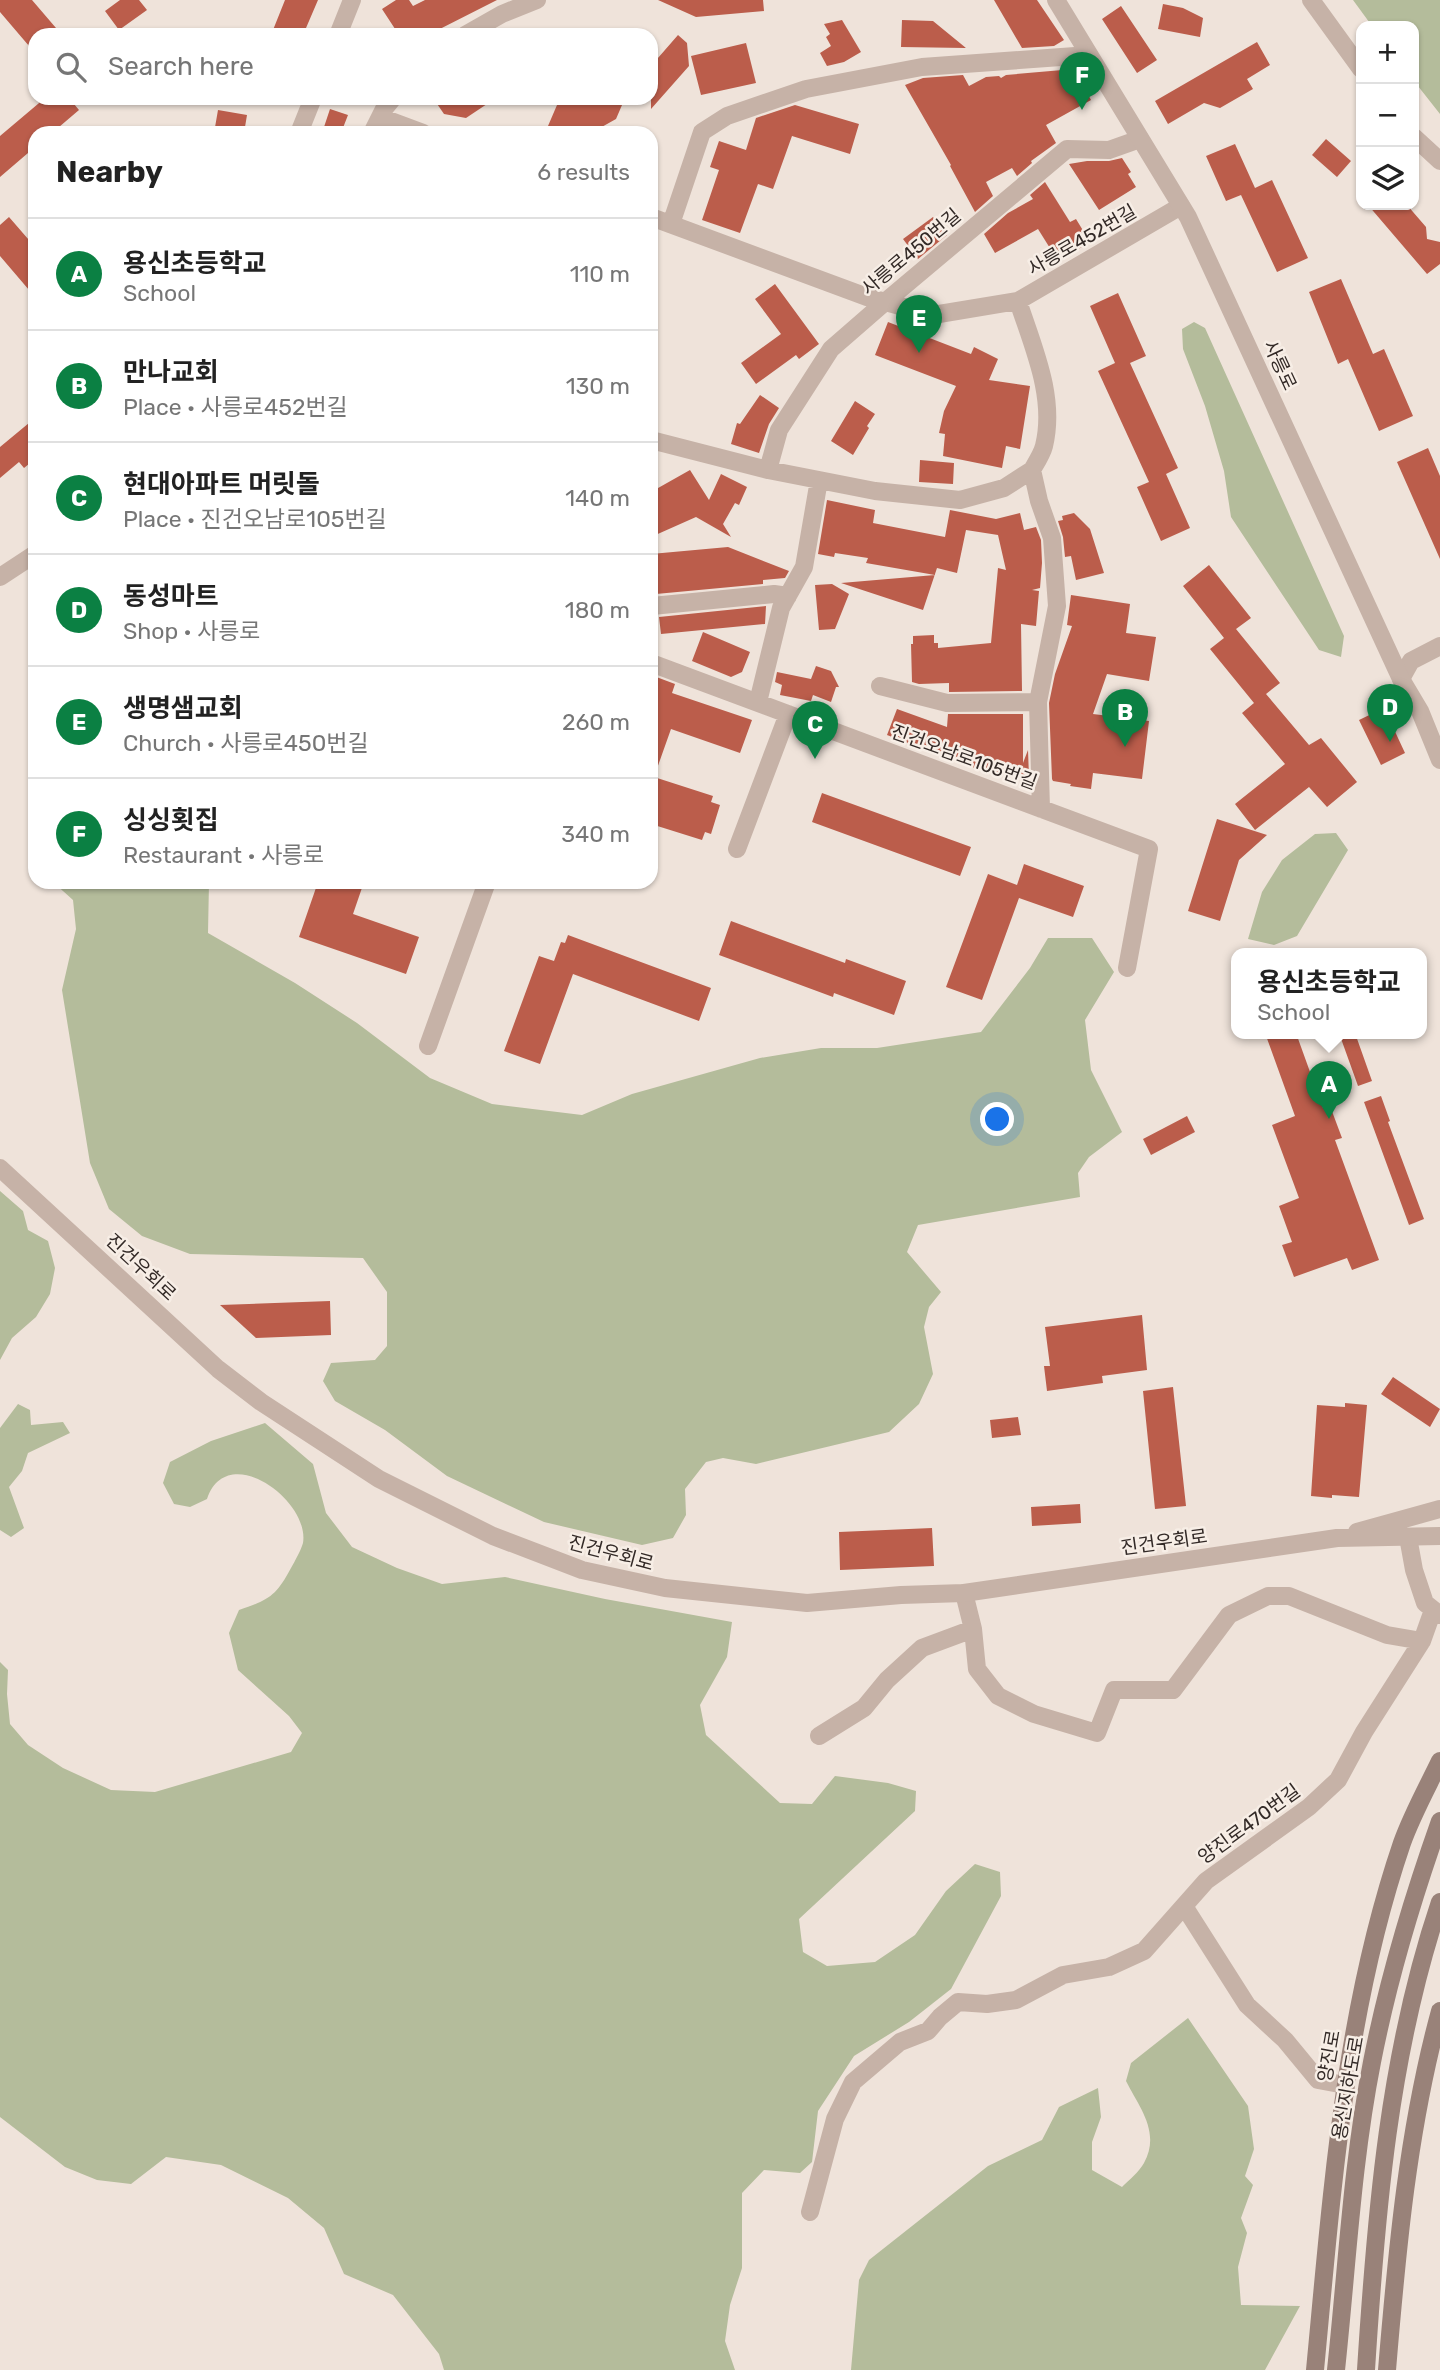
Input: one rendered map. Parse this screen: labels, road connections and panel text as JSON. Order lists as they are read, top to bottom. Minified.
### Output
{"streets":{"main road":["양진로","용신지하도로"],"street":["사릉로452번길","사릉로450번길","사릉로","진건오남로105번길","진건우회로","양진로470번길"]},"crossings":[["사릉로452번길","사릉로"],["사릉로450번길","사릉로"]],"page":{"map_buttons":["+","−"],"search":"Search here","pins":["F","E","D","B","C","A"],"heading":["Nearby","6 results"],"list":[{"mark":"A","name":"용신초등학교","note":"School","value":"110 m"},{"mark":"B","name":"만나교회","note":"Place · 사릉로452번길","value":"130 m"},{"mark":"C","name":"현대아파트 머릿돌","note":"Place · 진건오남로105번길","value":"140 m"},{"mark":"D","name":"동성마트","note":"Shop · 사릉로","value":"180 m"},{"mark":"E","name":"생명샘교회","note":"Church · 사릉로450번길","value":"260 m"},{"mark":"F","name":"싱싱횟집","note":"Restaurant · 사릉로","value":"340 m"}],"popup":["용신초등학교","School"]}}
